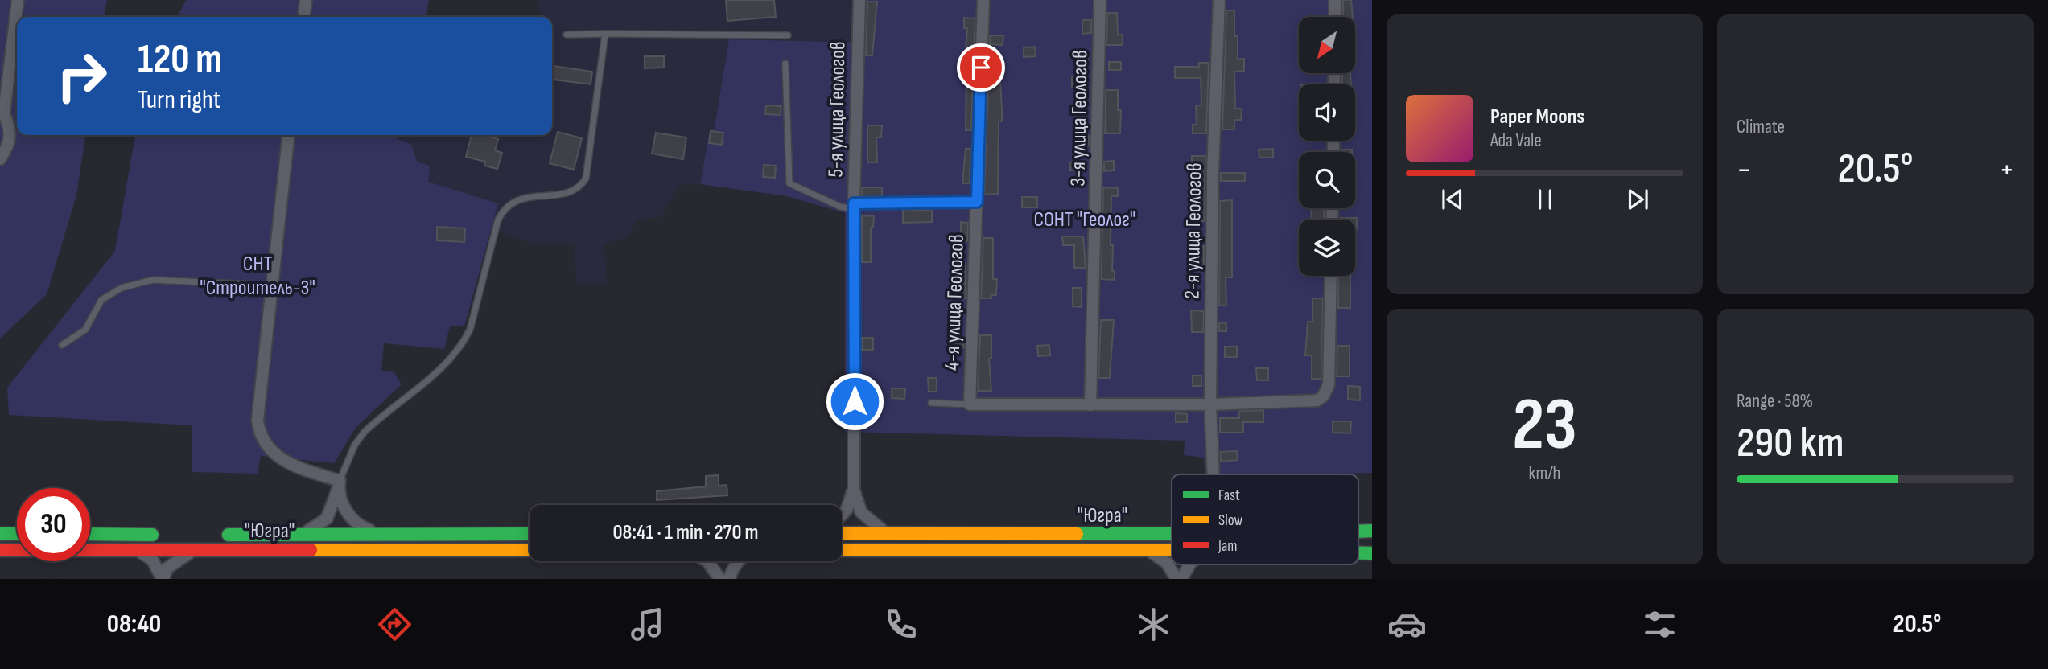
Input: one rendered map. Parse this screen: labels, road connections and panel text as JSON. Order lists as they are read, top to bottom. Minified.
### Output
{"streets":{"highway":["\"Югра\""],"street":["5-я улица Геологов","3-я улица Геологов","2-я улица Геологов","4-я улица Геологов"]},"parks":["СОНТ \"Геолог\"","СНТ \"Строитель-3\""],"legend":["Fast","Slow","Jam"],"north":"bottom left","page":{"tile":["Climate",["23","km/h"],["Range · 58%","290 km"]],"turn":["120 m","Turn right"],"song":["Paper Moons","Ada Vale"],"heat":["−","20.5°","+"],"limit":"30","trip":"08:41 · 1 min · 270 m","tabs":["08:40","20.5°"]}}
